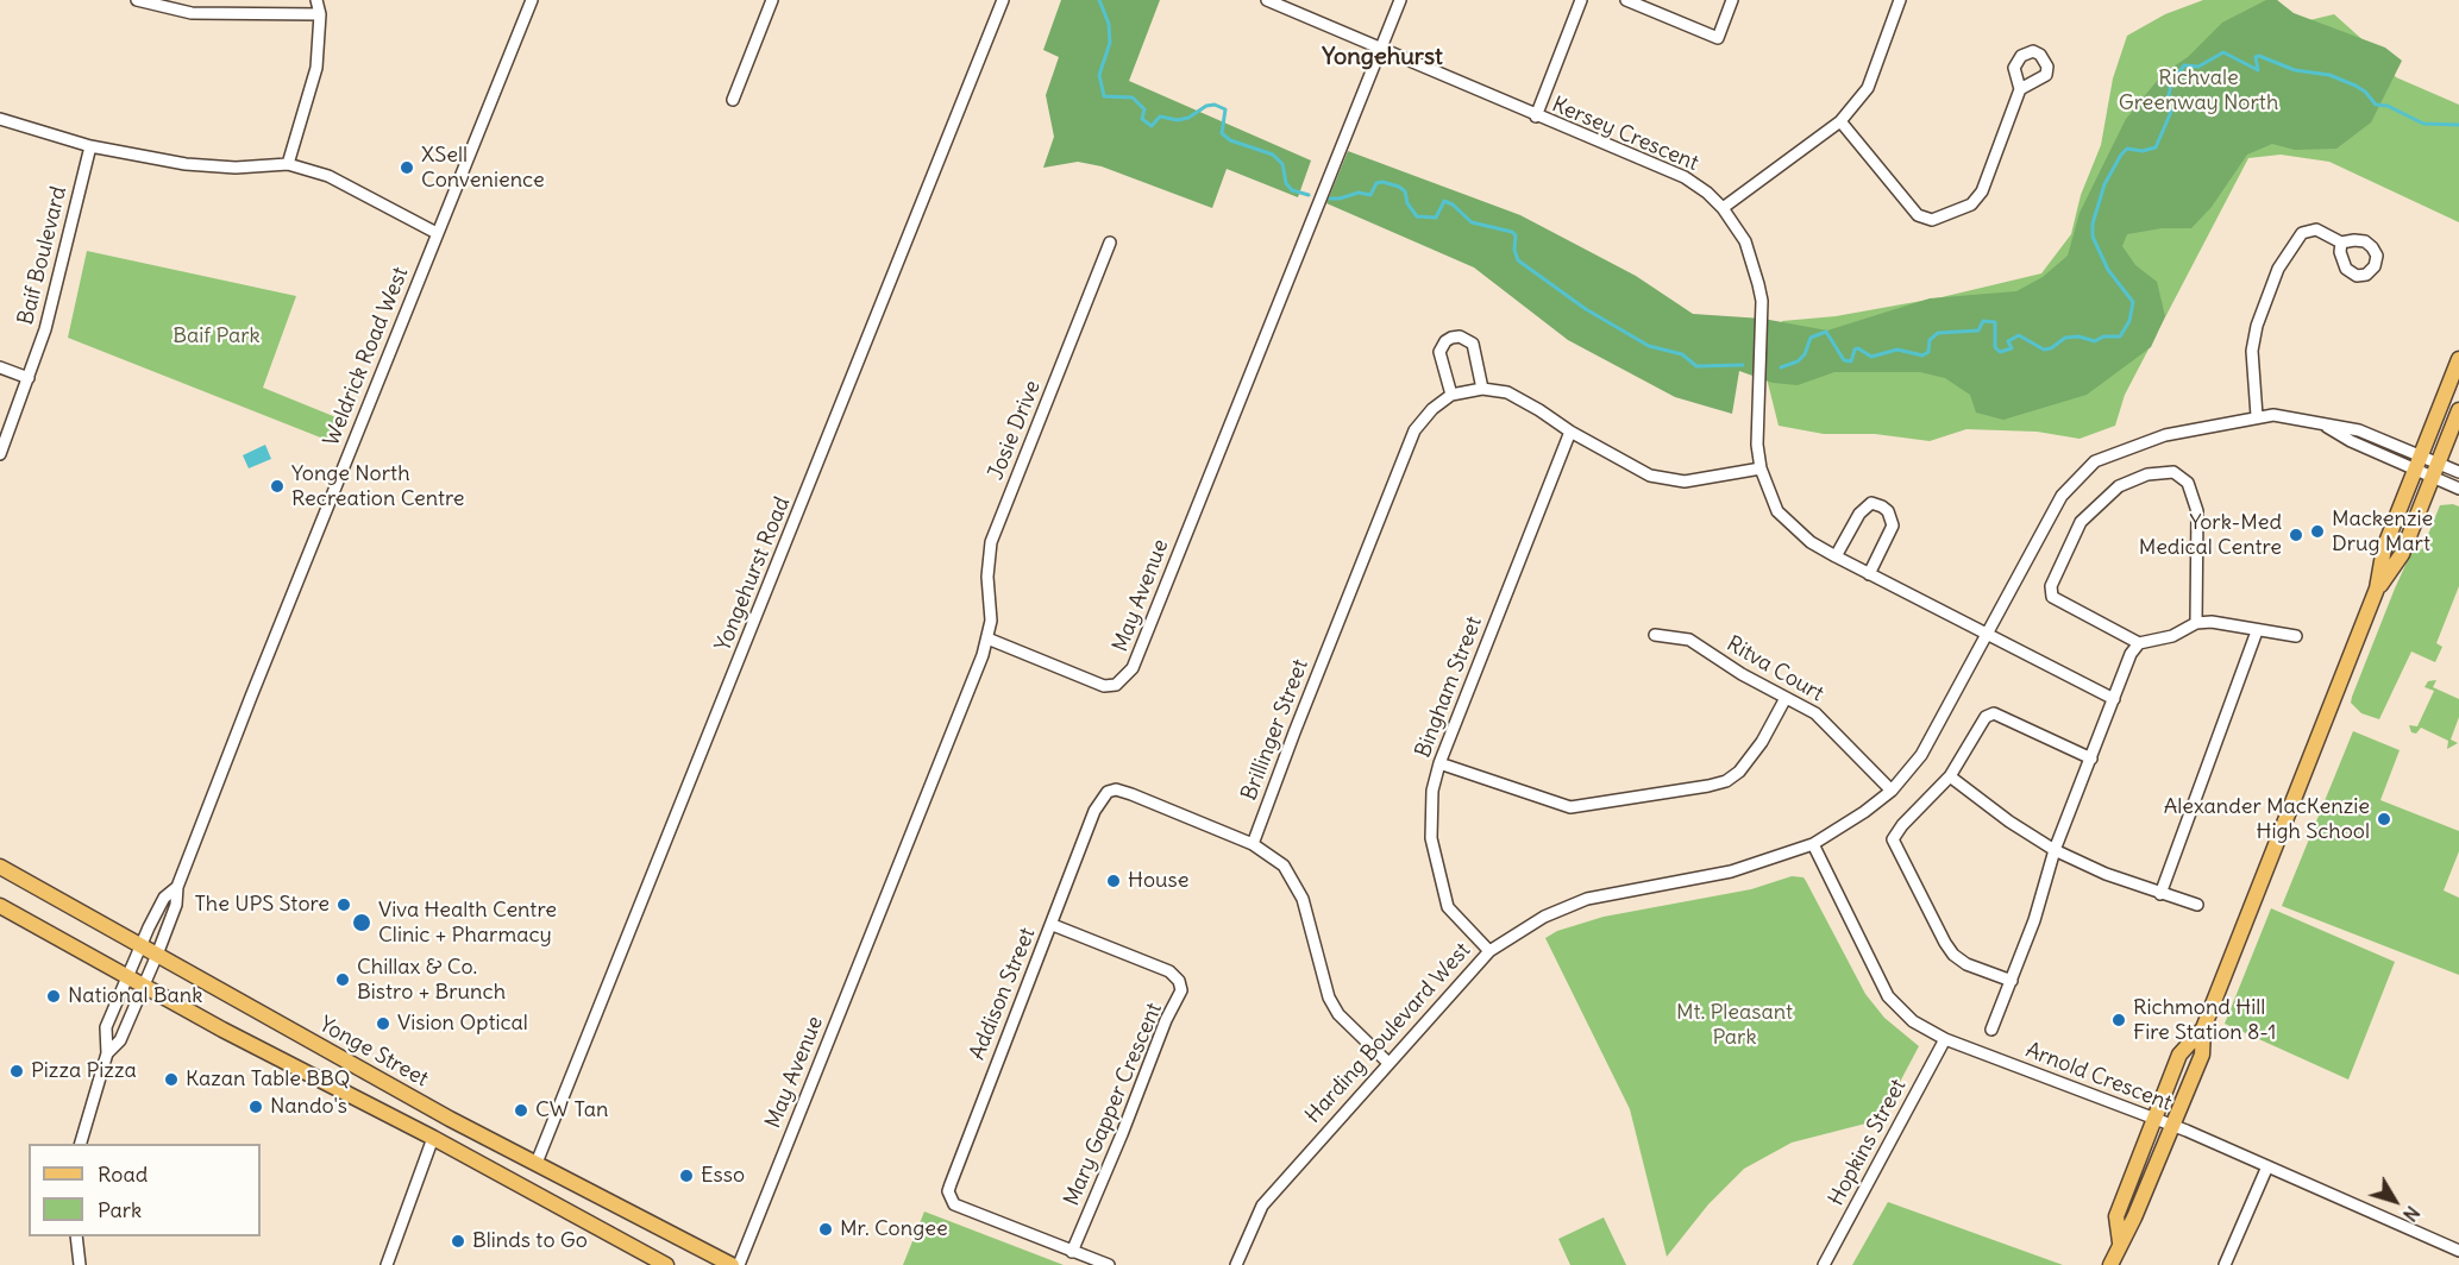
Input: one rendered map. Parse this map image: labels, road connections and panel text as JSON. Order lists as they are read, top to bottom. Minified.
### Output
{"streets":{"main road":["Yonge Street"],"street":["Kersey Crescent","Baif Boulevard","Weldrick Road West","Josie Drive","Yongehurst Road","May Avenue","Ritva Court","Bingham Street","Brillinger Street","Addison Street","Harding Boulevard West","Arnold Crescent","Mary Gapper Crescent","Hopkins Street"]},"crossings":[["Kersey Crescent","May Avenue"],["Kersey Crescent","Harding Boulevard West"],["Weldrick Road West","Yonge Street"],["Josie Drive","May Avenue"],["Yongehurst Road","Yonge Street"],["Ritva Court","Harding Boulevard West"],["Bingham Street","Harding Boulevard West"],["Brillinger Street","Addison Street"],["Addison Street","Mary Gapper Crescent"],["Harding Boulevard West","Arnold Crescent"],["Arnold Crescent","Hopkins Street"]],"districts":["Yongehurst"],"parks":["Richvale Greenway North","Baif Park","Mt. Pleasant Park"],"places":["XSell Convenience","Yonge North Recreation Centre","Mackenzie Drug Mart","York-Med Medical Centre","Alexander MacKenzie High School","House","The UPS Store","Viva Health Centre Clinic + Pharmacy","Chillax & Co. Bistro + Brunch","National Bank","Richmond Hill Fire Station 8-1","Vision Optical","Pizza Pizza","Kazan Table BBQ","Nando's","CW Tan","Esso","Mr. Congee","Blinds to Go"],"legend":["Road","Park"],"north":"bottom right"}
